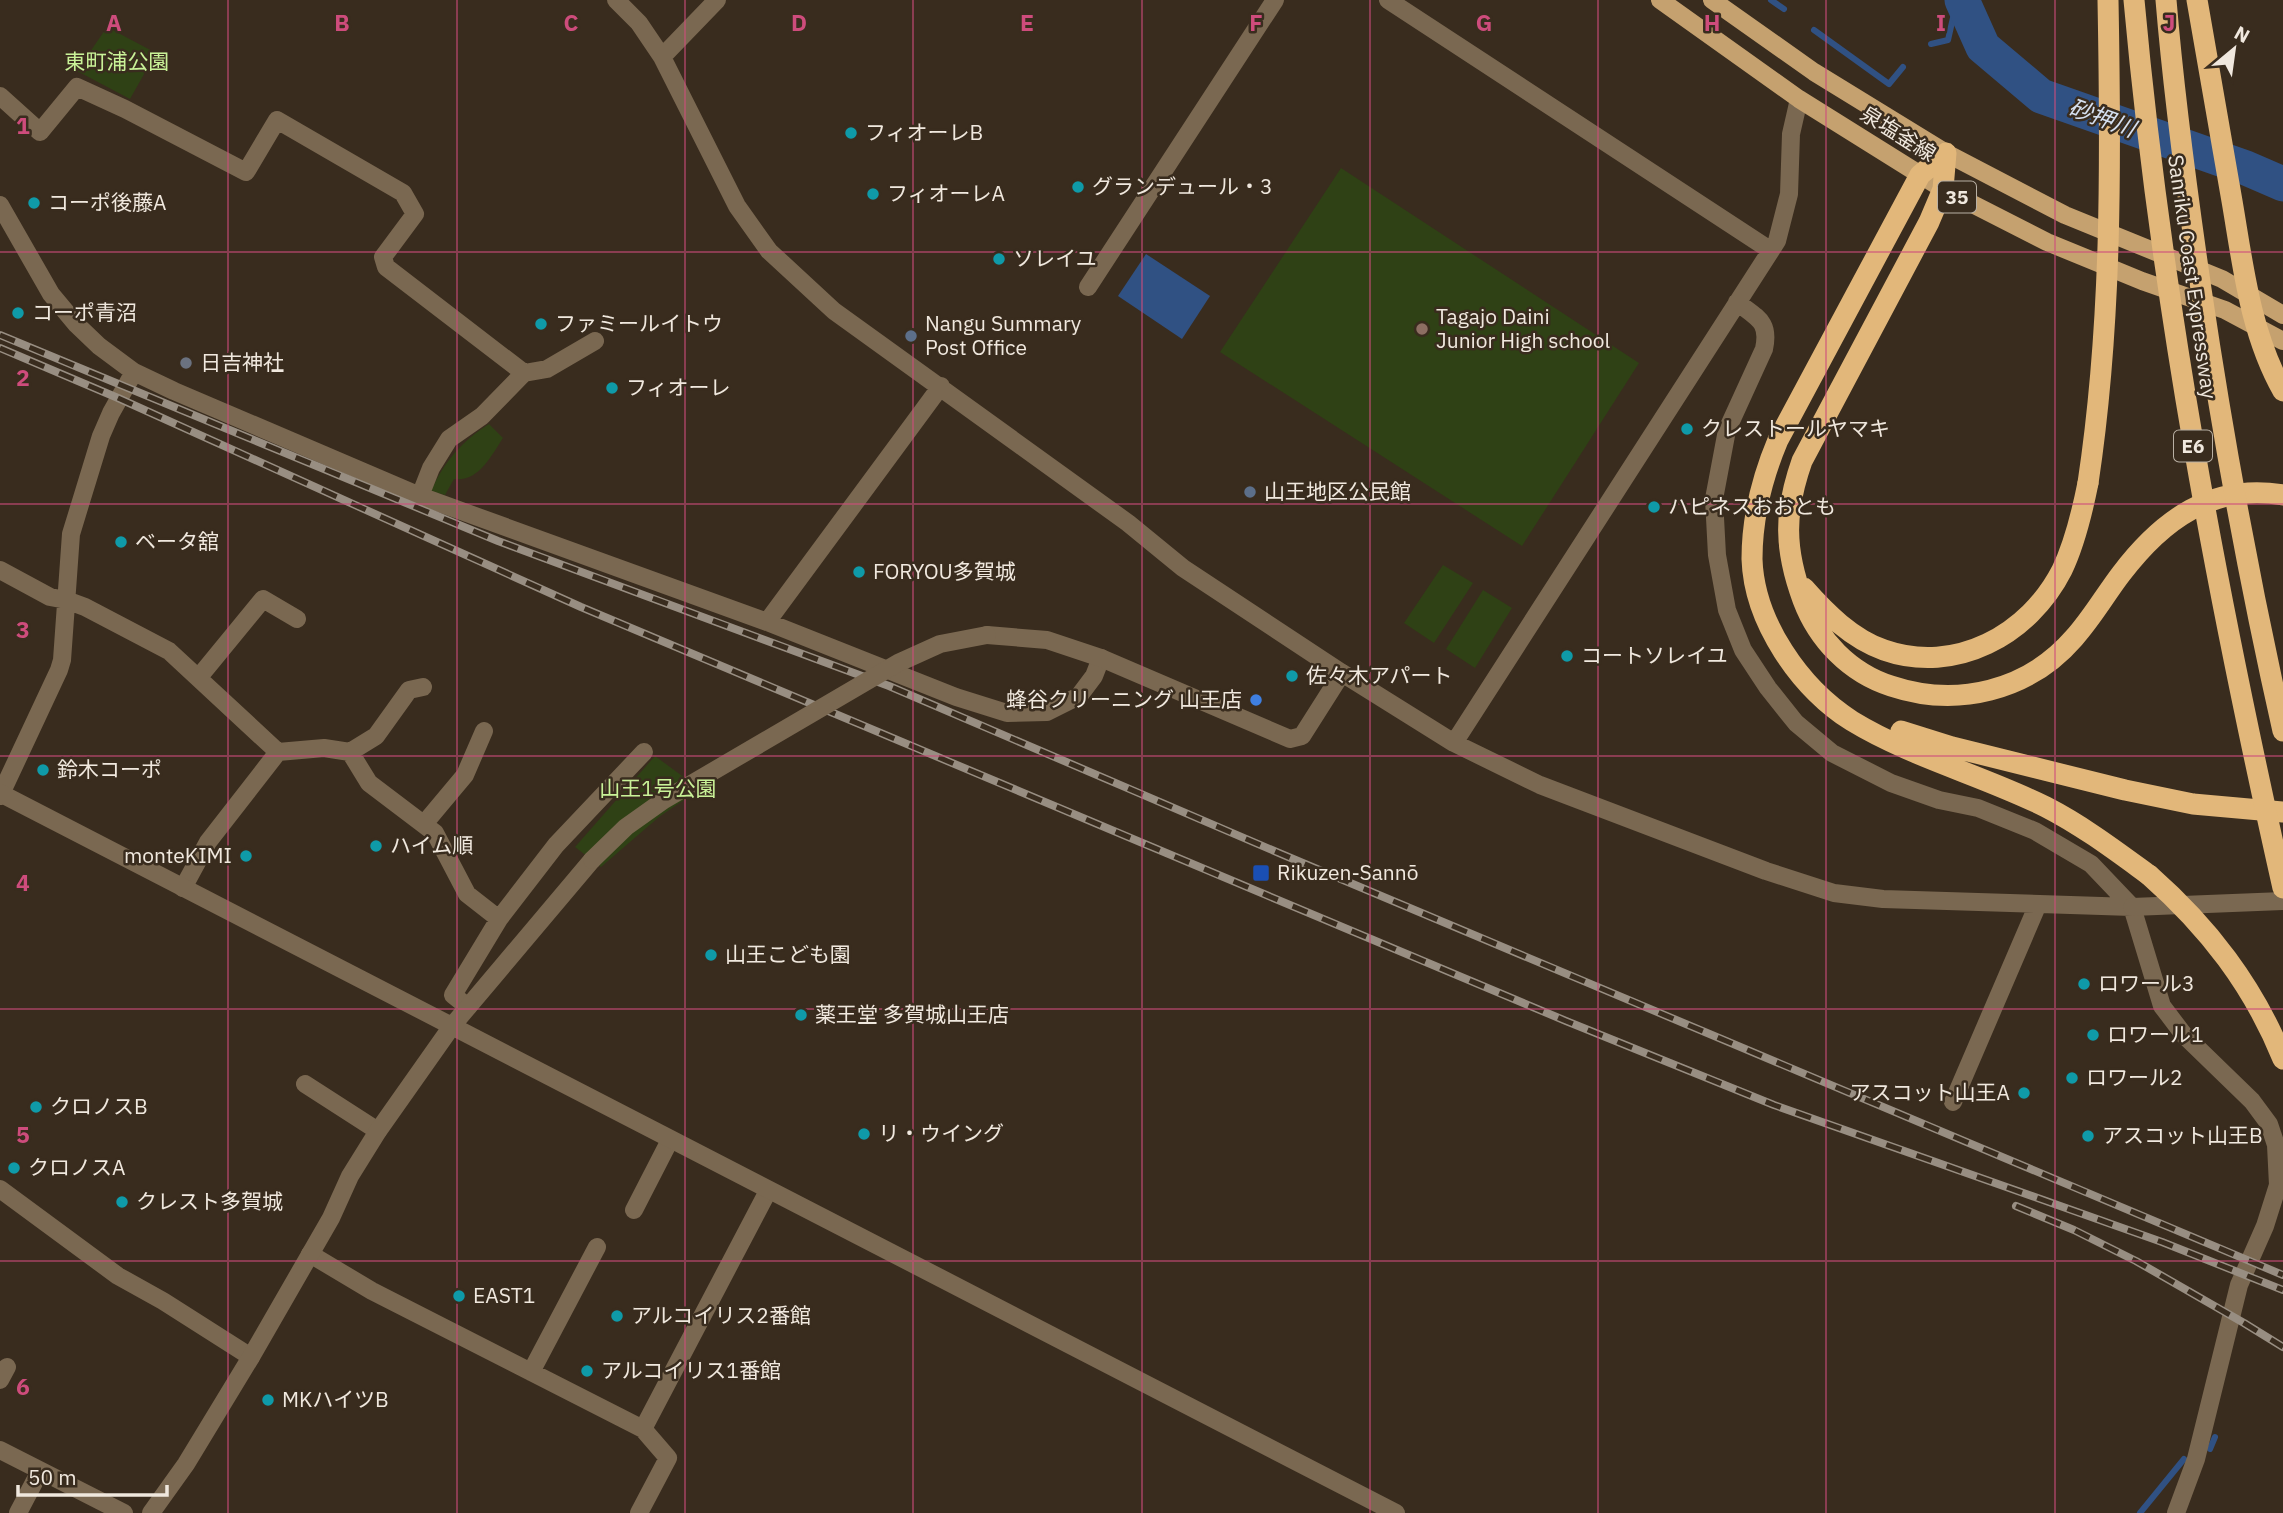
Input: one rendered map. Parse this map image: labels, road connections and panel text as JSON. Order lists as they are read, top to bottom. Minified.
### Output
{"streets":{"highway":["Sanriku Coast Expressway","E6"],"main road":["泉塩釜線","35"]},"water":["砂押川"],"parks":["東町浦公園","山王1号公園"],"places":{"other":["フィオーレB","グランデュール・3","フィオーレA","コーポ後藤A","ソレイユ","コーポ青沼","ファミールイトウ","Tagajo Daini Junior High school","Nangu Summary Post Office","日吉神社","フィオーレ","クレストールヤマキ","山王地区公民館","ハピネスおおとも","ベータ舘","FORYOU多賀城","コートソレイユ","佐々木アパート","蜂谷クリーニング 山王店","鈴木コーポ","ハイム順","monteKIMI","山王こども園","ロワール3","薬王堂 多賀城山王店","ロワール1","ロワール2","アスコット山王A","クロノスB","リ・ウイング","アスコット山王B","クロノスA","クレスト多賀城","EAST1","アルコイリス2番館","アルコイリス1番館","MKハイツB"],"transit":["Rikuzen-Sannō"]},"scale_bar":"50 m","north":"top right","grid":{"columns":["A","B","C","D","E","F","G","H","I","J"],"rows":["1","2","3","4","5","6"]}}
